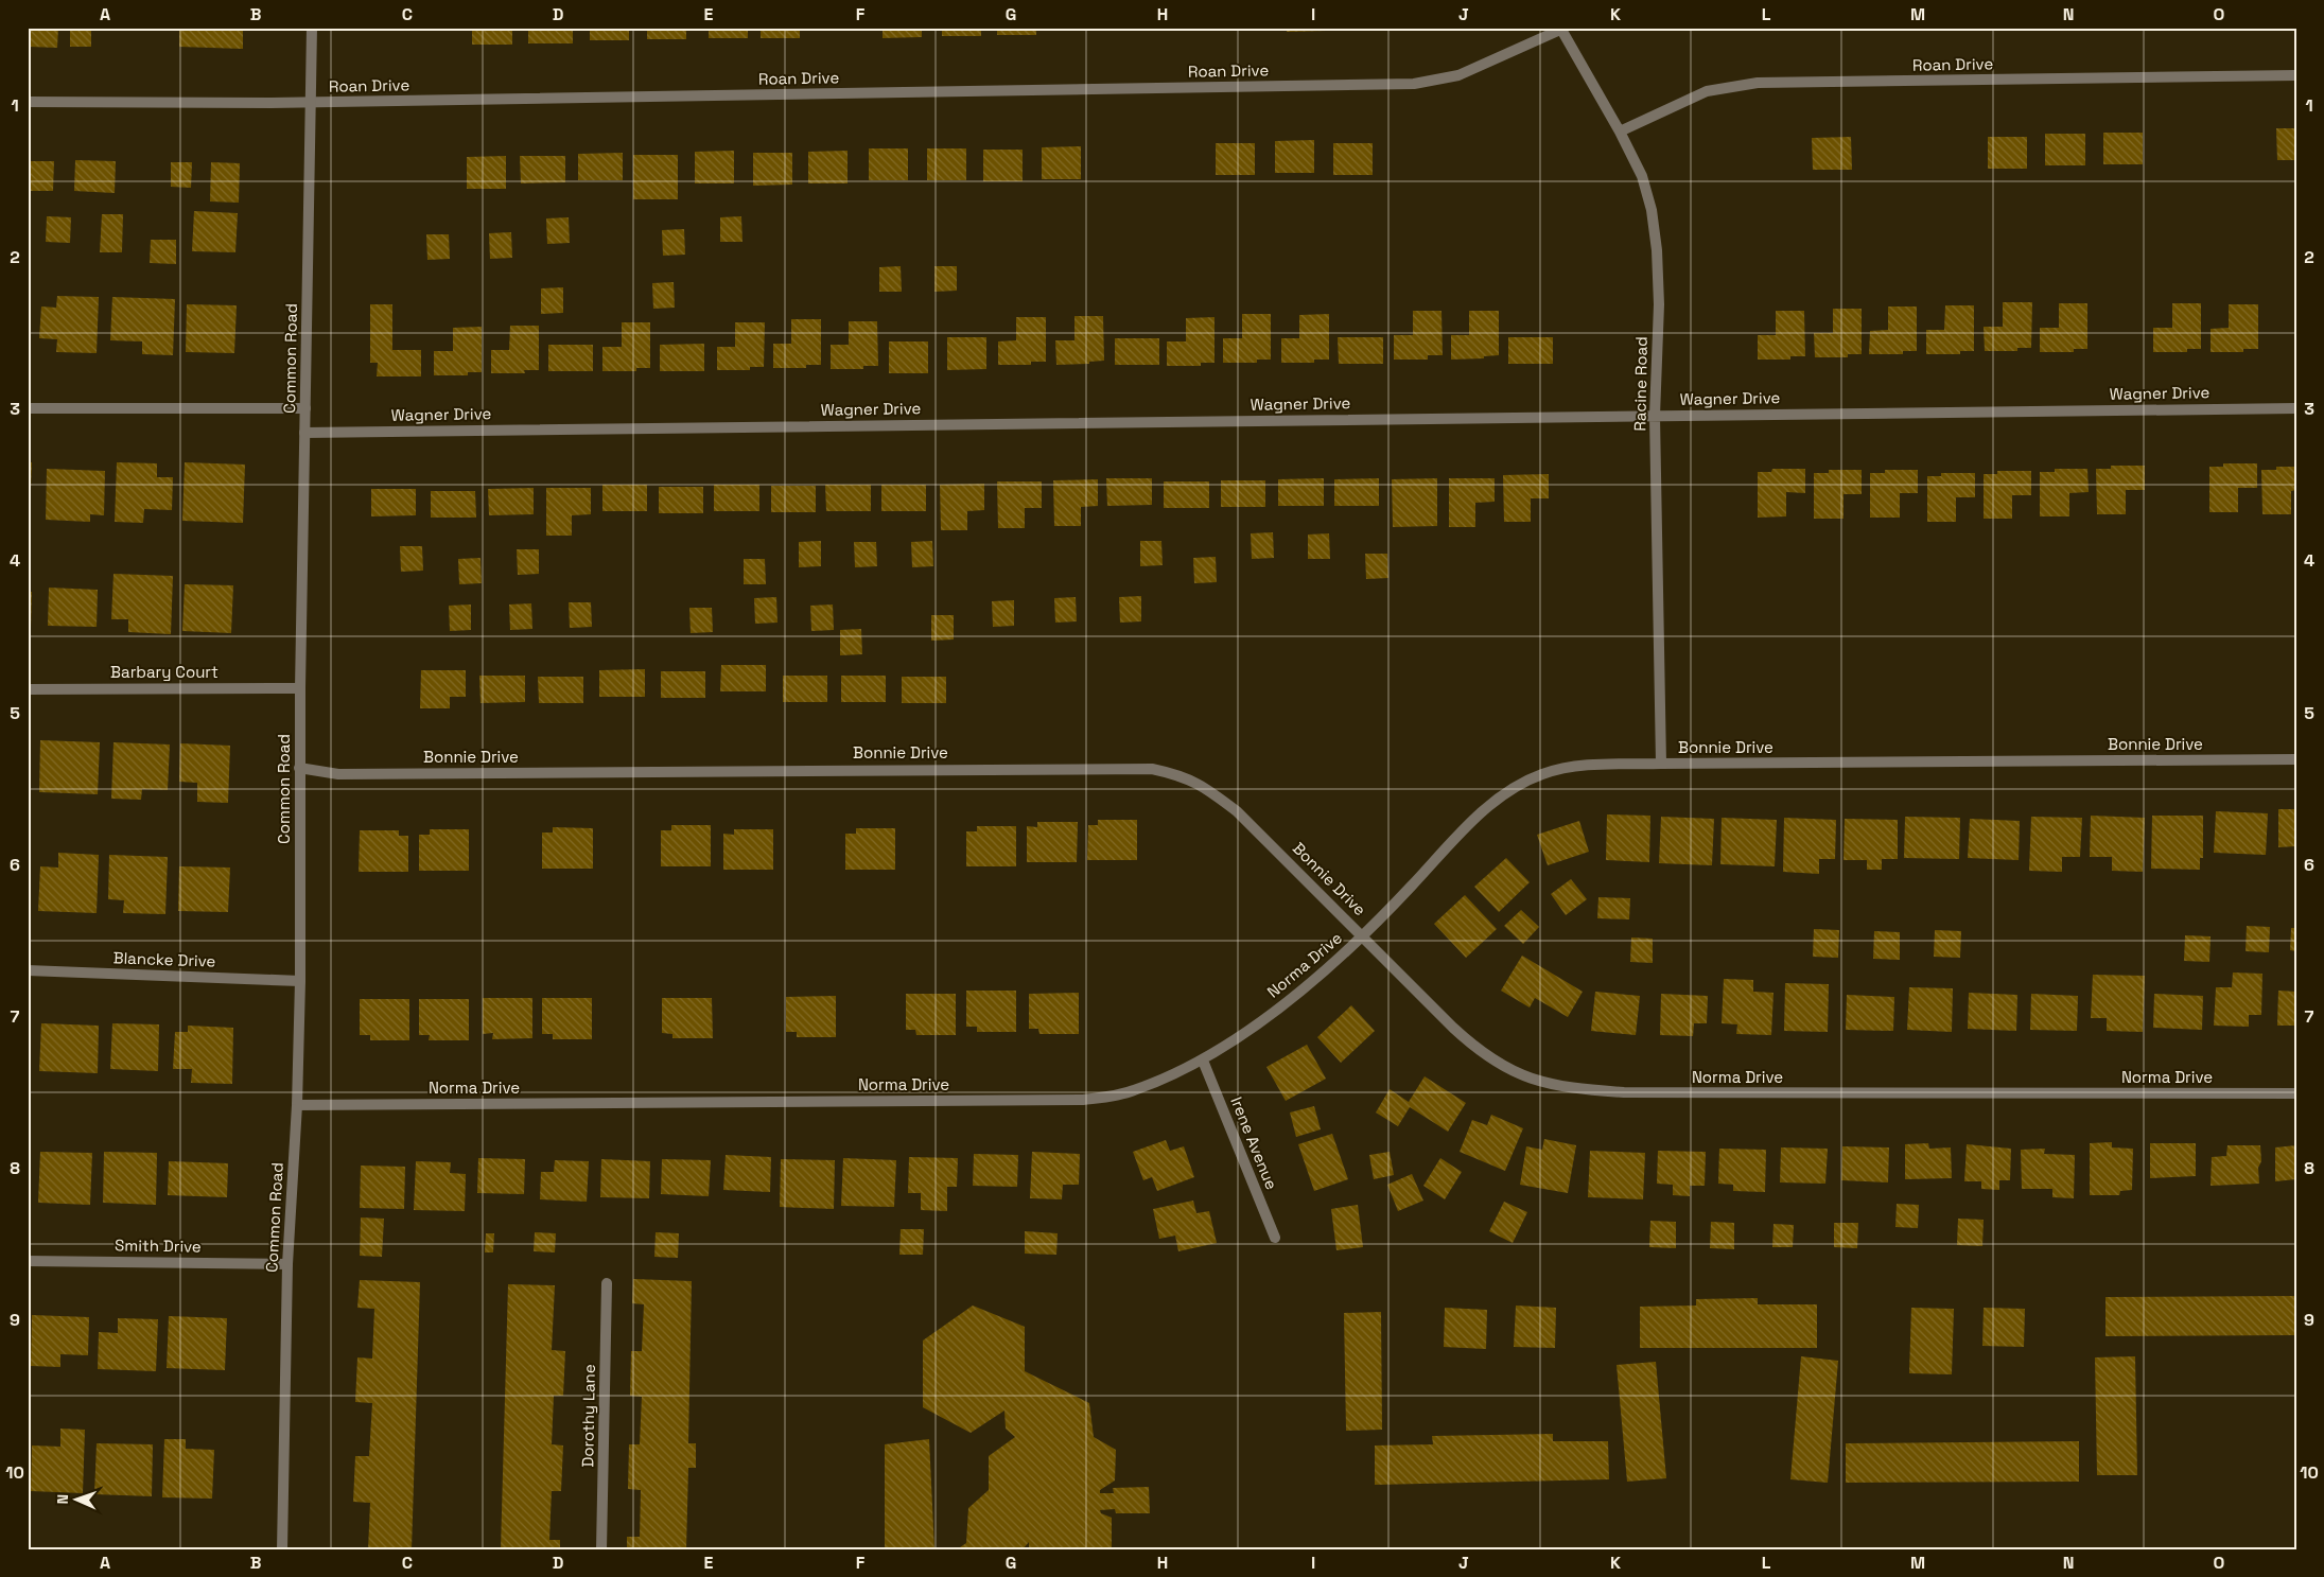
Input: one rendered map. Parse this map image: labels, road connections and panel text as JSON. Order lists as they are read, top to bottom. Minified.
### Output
{"streets":{"street":["Roan Drive","Common Road","Racine Road","Wagner Drive","Barbary Court","Bonnie Drive","Blancke Drive","Norma Drive","Irene Avenue","Smith Drive","Dorothy Lane"]},"crossings":[["Roan Drive","Common Road"],["Roan Drive","Racine Road"],["Common Road","Wagner Drive"],["Common Road","Barbary Court"],["Common Road","Bonnie Drive"],["Common Road","Blancke Drive"],["Common Road","Norma Drive"],["Common Road","Smith Drive"],["Racine Road","Wagner Drive"],["Racine Road","Bonnie Drive"],["Bonnie Drive","Norma Drive"],["Norma Drive","Irene Avenue"]],"north":"left","grid":{"columns":["A","B","C","D","E","F","G","H","I","J","K","L","M","N","O"],"rows":["1","2","3","4","5","6","7","8","9","10"]}}
